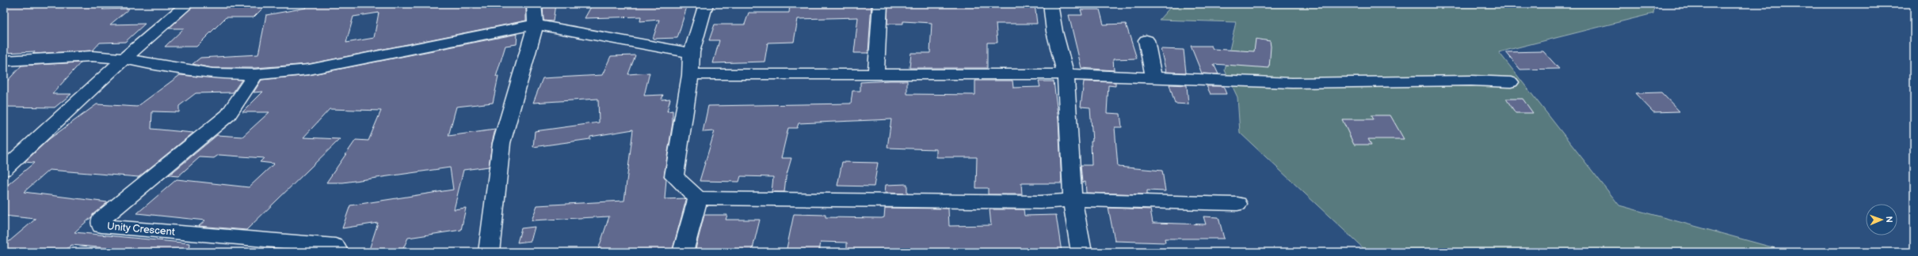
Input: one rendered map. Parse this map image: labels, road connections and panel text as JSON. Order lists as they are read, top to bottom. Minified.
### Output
{"streets":{"street":["Unity Crescent"]},"north":"right"}
